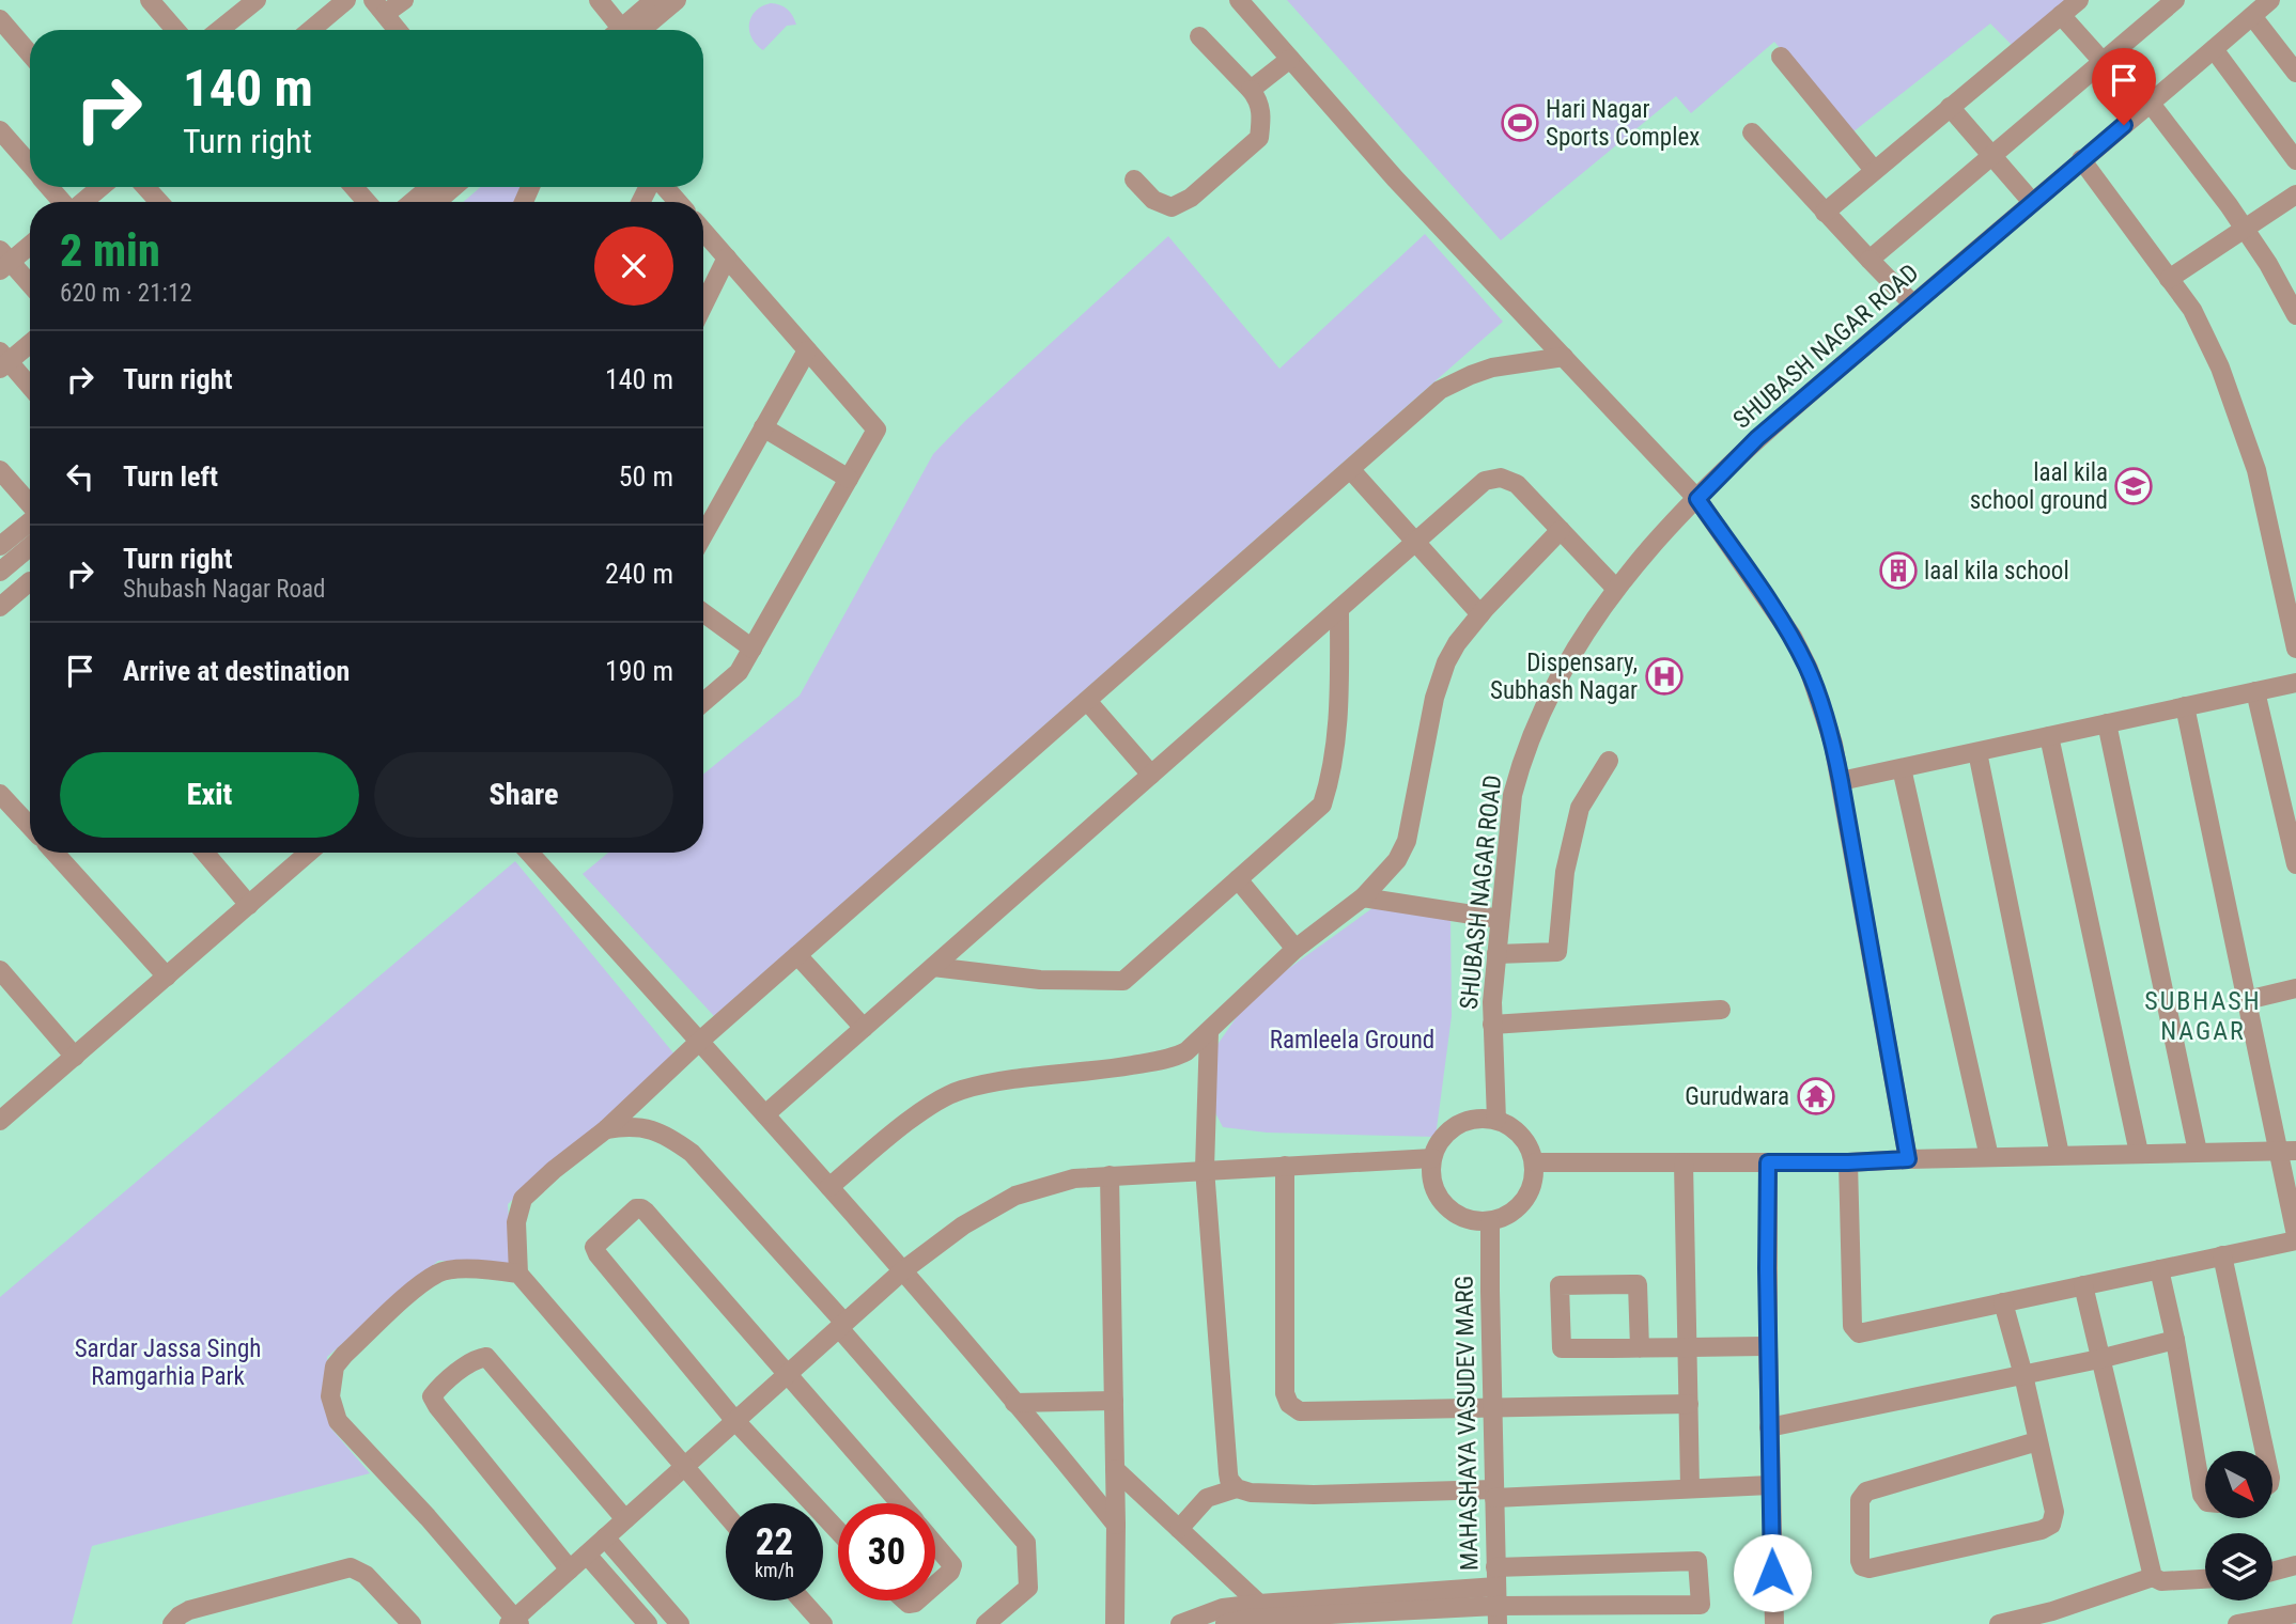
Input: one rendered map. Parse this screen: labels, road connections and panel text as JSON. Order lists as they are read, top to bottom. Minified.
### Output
{"streets":{"street":["SHUBASH NAGAR ROAD","MAHASHAYA VASUDEV MARG"]},"crossings":[["SHUBASH NAGAR ROAD","MAHASHAYA VASUDEV MARG"]],"districts":["SUBHASH NAGAR"],"parks":["Ramleela Ground","Sardar Jassa Singh Ramgarhia Park"],"places":{"sports":["Hari Nagar Sports Complex"],"school or university":["laal kila school ground"],"building":["laal kila school"],"hospital":["Dispensary, Subhash Nagar"],"temple":["Gurudwara"]},"north":"bottom right","page":{"turn":["140 m","Turn right"],"heading":["2 min","620 m · 21:12"],"list":[{"name":"Turn right","value":"140 m"},{"name":"Turn left","value":"50 m"},{"name":"Turn right","note":"Shubash Nagar Road","value":"240 m"},{"name":"Arrive at destination","value":"190 m"}],"buttons":["Exit","Share"],"speed":"22 km/h","limit":"30"}}
